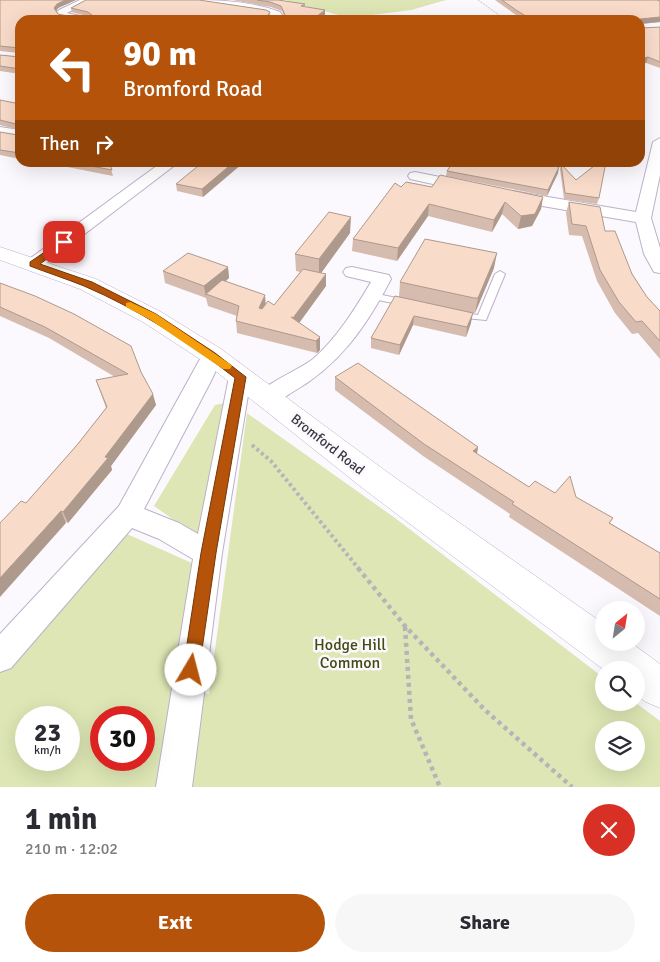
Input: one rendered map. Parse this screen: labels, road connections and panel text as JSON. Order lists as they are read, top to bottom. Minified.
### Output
{"streets":{"street":["Bromford Road"]},"parks":["Hodge Hill Common"],"north":"top right","page":{"turn":["90 m","Bromford Road"],"then":"Then","speed":"23 km/h","limit":"30","heading":["1 min","210 m · 12:02"],"buttons":["Exit","Share"]}}
